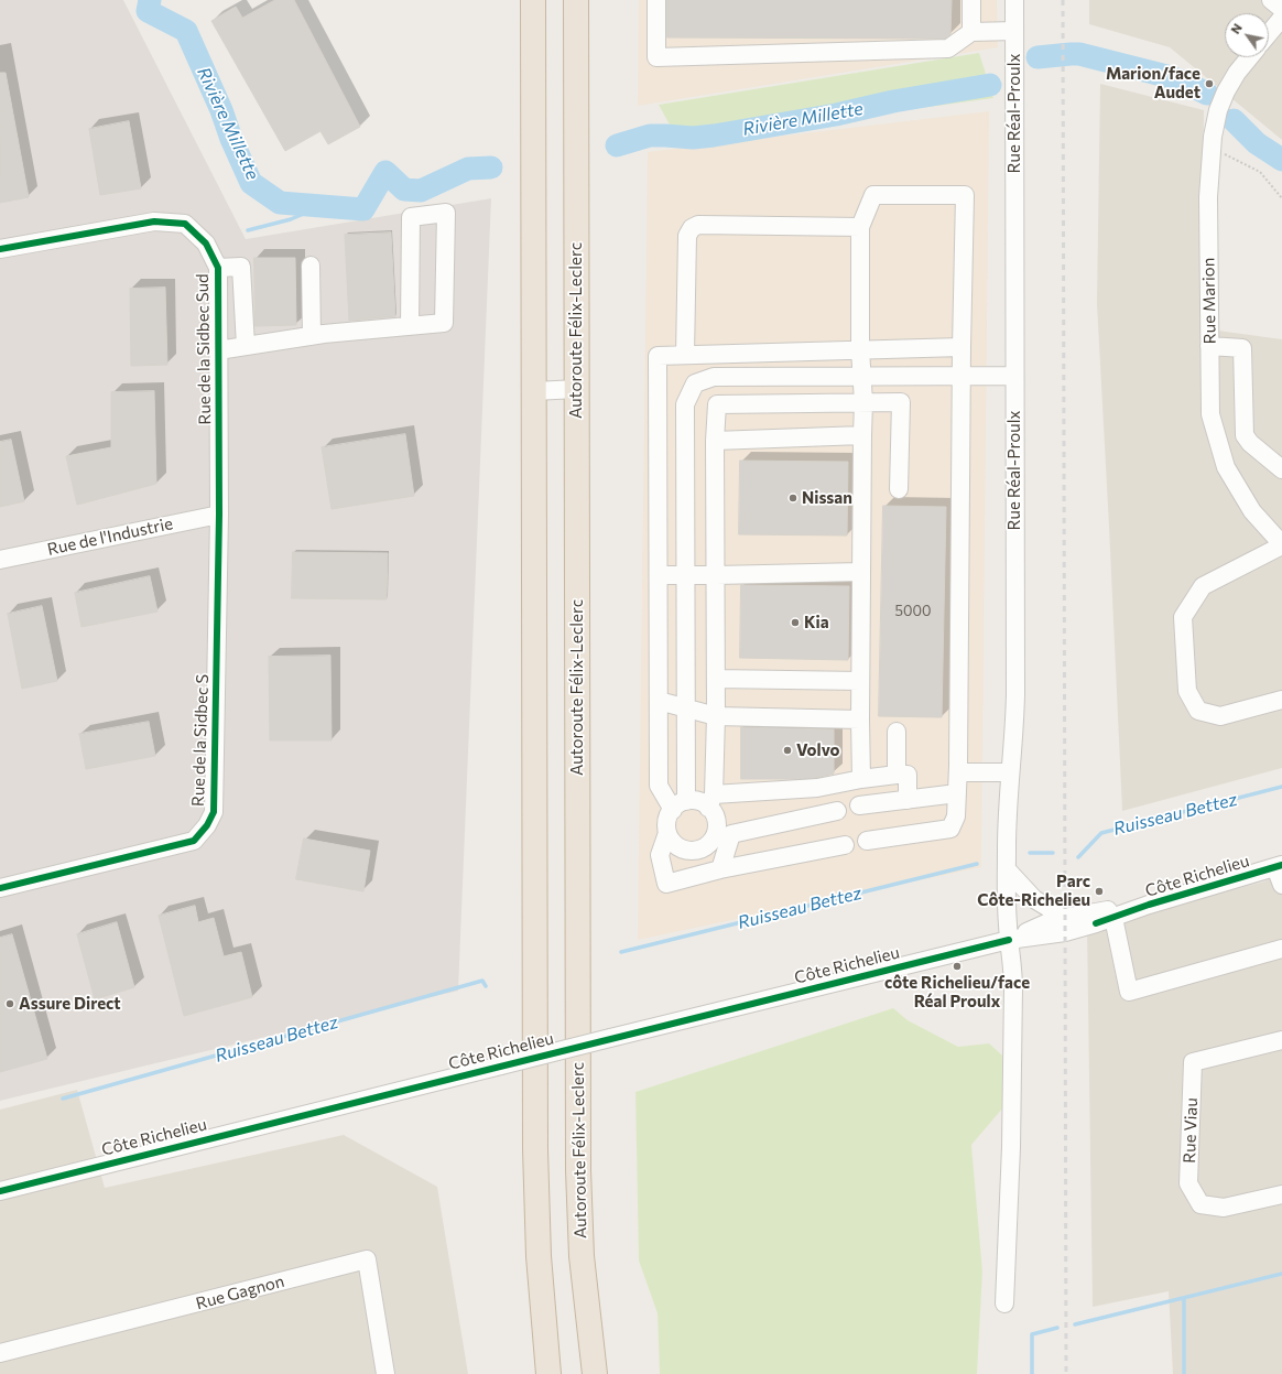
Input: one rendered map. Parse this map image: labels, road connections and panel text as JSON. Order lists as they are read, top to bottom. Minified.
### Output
{"streets":{"highway":["Autoroute Félix-Leclerc"],"street":["Rue Réal-Proulx","Rue Marion","Rue de la Sidbec Sud","Rue de l'Industrie","Rue de la Sidbec S","Côte Richelieu","Rue Viau","Rue Gagnon"]},"crossings":[["Rue Réal-Proulx","Côte Richelieu"],["Rue de la Sidbec Sud","Rue de l'Industrie"],["Rue de la Sidbec Sud","Rue de la Sidbec S"],["Rue de l'Industrie","Rue de la Sidbec S"]],"water":["Rivière Millette","Ruisseau Bettez"],"places":["Marion/face Audet","Nissan","Kia","Volvo","Parc Côte-Richelieu","côte Richelieu/face Réal Proulx","Assure Direct"],"house_numbers":["5000"],"north":"top left"}
